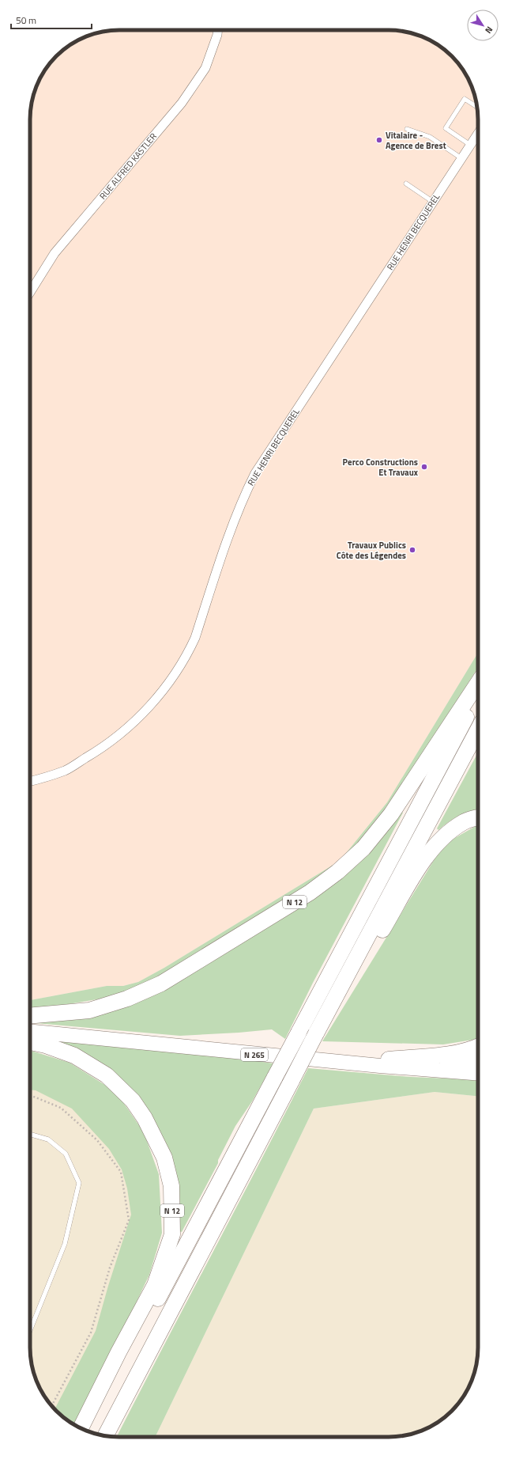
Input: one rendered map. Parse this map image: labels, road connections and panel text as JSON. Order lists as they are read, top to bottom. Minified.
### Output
{"streets":{"highway":["N 12"],"main road":["N 265"],"street":["RUE ALFRED KASTLER","RUE HENRI BECQUEREL"]},"places":["Vitalaire - Agence de Brest","Perco Constructions Et Travaux","Travaux Publics Côte des Légendes"],"scale_bar":"50 m","north":"bottom right"}
